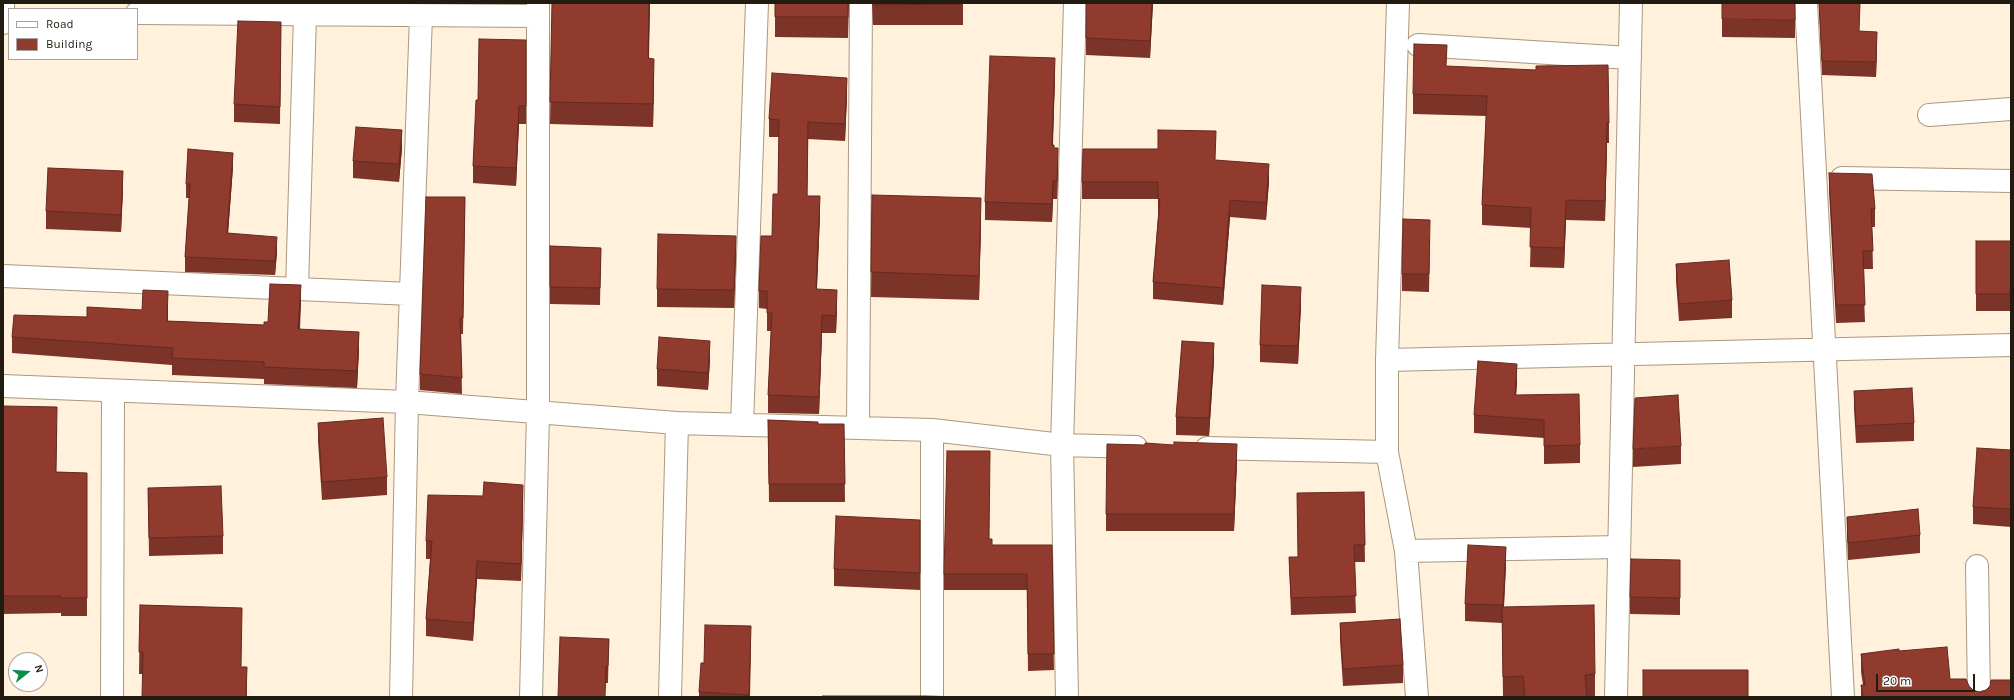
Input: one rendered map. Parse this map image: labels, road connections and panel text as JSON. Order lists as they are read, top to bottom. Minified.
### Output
{"legend":["Road","Building"],"scale_bar":"20 m","north":"right"}
